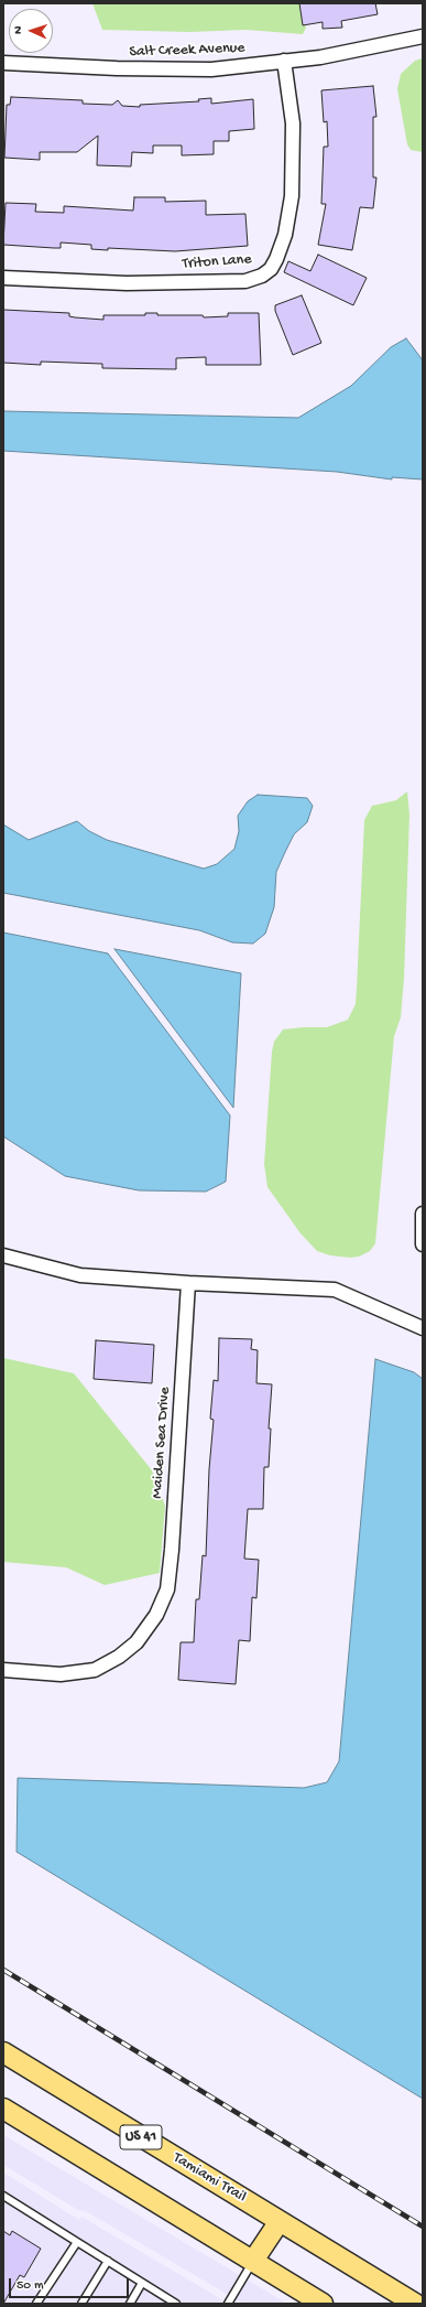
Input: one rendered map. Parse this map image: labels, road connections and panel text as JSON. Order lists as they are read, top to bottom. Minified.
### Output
{"streets":{"main road":["US 41","Tamiami Trail"],"street":["Salt Creek Avenue","Triton Lane","Maiden Sea Drive"]},"crossings":[["Salt Creek Avenue","Triton Lane"]],"scale_bar":"50 m","north":"left"}
